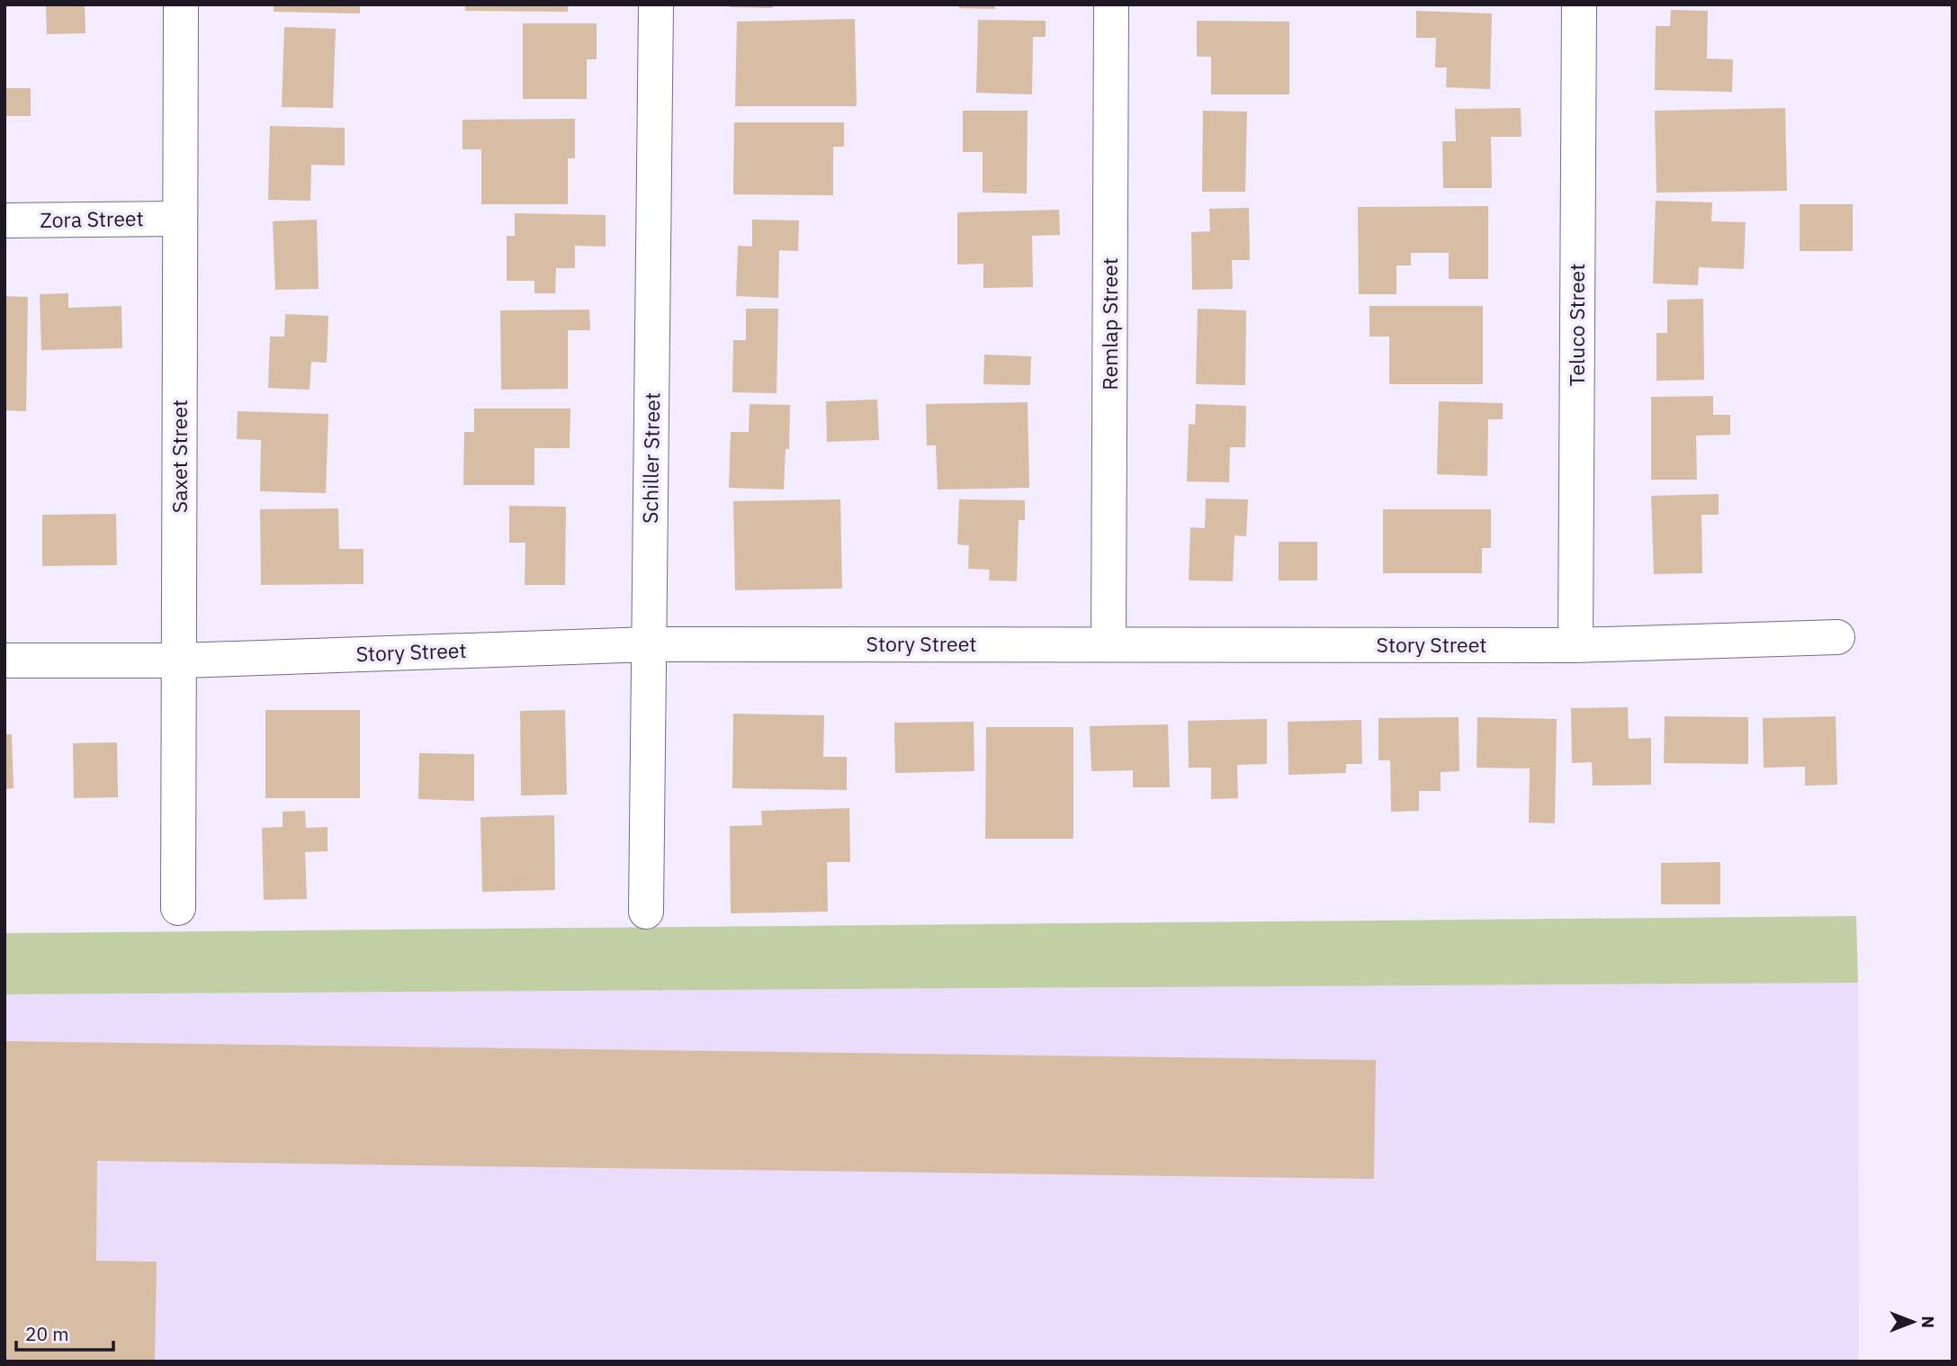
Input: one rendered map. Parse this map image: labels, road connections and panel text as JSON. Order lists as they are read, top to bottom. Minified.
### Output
{"streets":{"street":["Zora Street","Remlap Street","Teluco Street","Saxet Street","Schiller Street","Story Street"]},"crossings":[["Zora Street","Saxet Street"],["Remlap Street","Story Street"],["Teluco Street","Story Street"],["Saxet Street","Story Street"],["Schiller Street","Story Street"]],"scale_bar":"20 m","north":"right"}
